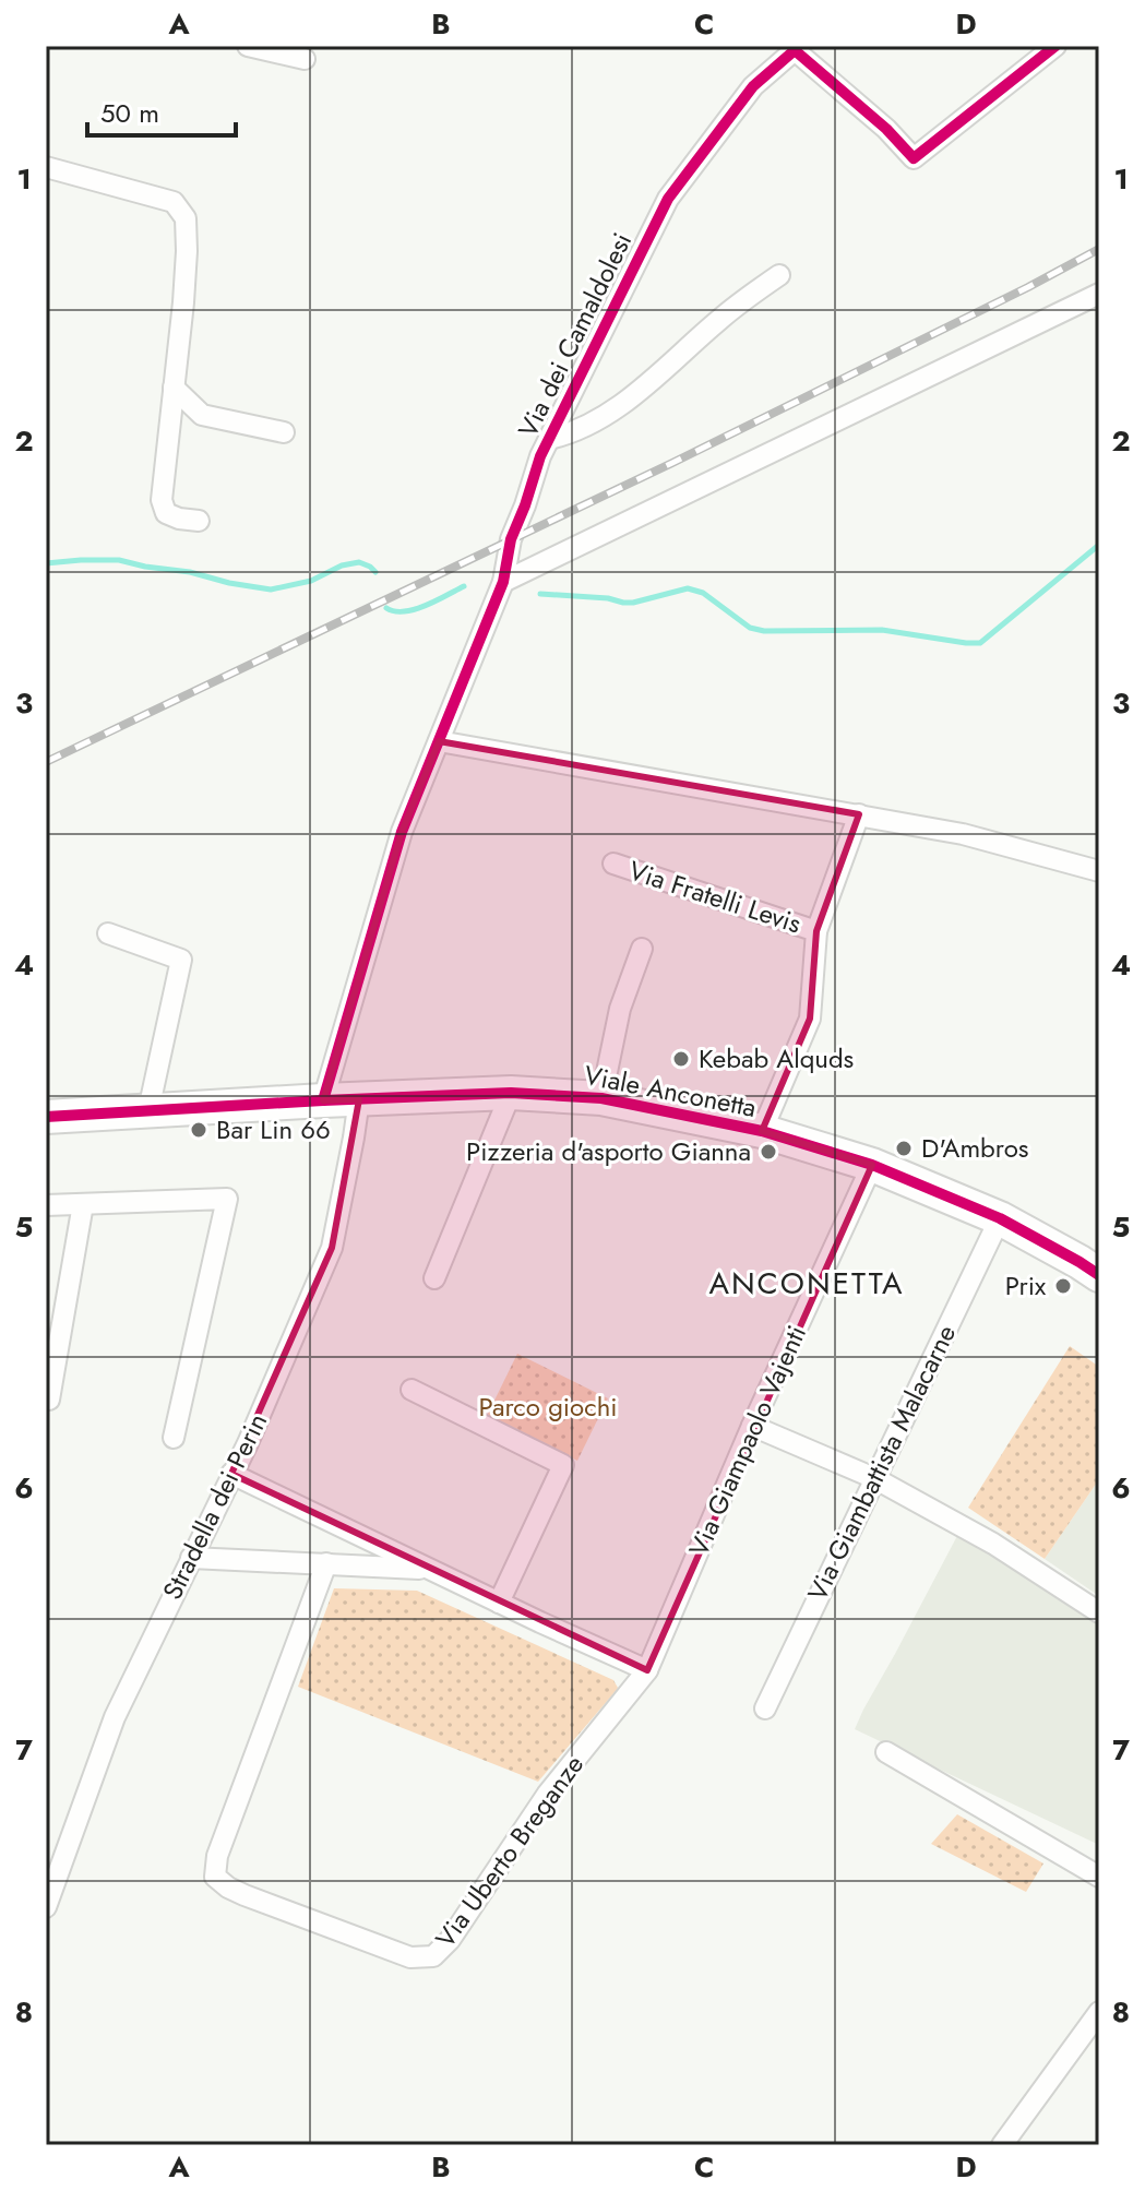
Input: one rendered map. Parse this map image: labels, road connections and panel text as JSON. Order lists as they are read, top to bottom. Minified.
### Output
{"streets":{"main road":["Viale Anconetta"],"street":["Via dei Camaldolesi","Via Fratelli Levis","Via Giampaolo Vajenti","Via Giambattista Malacarne","Stradella dei Perin","Via Uberto Breganze"]},"crossings":[["Via dei Camaldolesi","Viale Anconetta"],["Via Fratelli Levis","Viale Anconetta"],["Viale Anconetta","Via Giampaolo Vajenti"],["Viale Anconetta","Via Giambattista Malacarne"],["Viale Anconetta","Stradella dei Perin"],["Via Giampaolo Vajenti","Via Uberto Breganze"]],"districts":["ANCONETTA"],"parks":["Parco giochi"],"places":["Kebab Alquds","Bar Lin 66","D'Ambros","Pizzeria d'asporto Gianna","Prix"],"scale_bar":"50 m","grid":{"columns":["A","B","C","D"],"rows":["1","2","3","4","5","6","7","8"]}}
